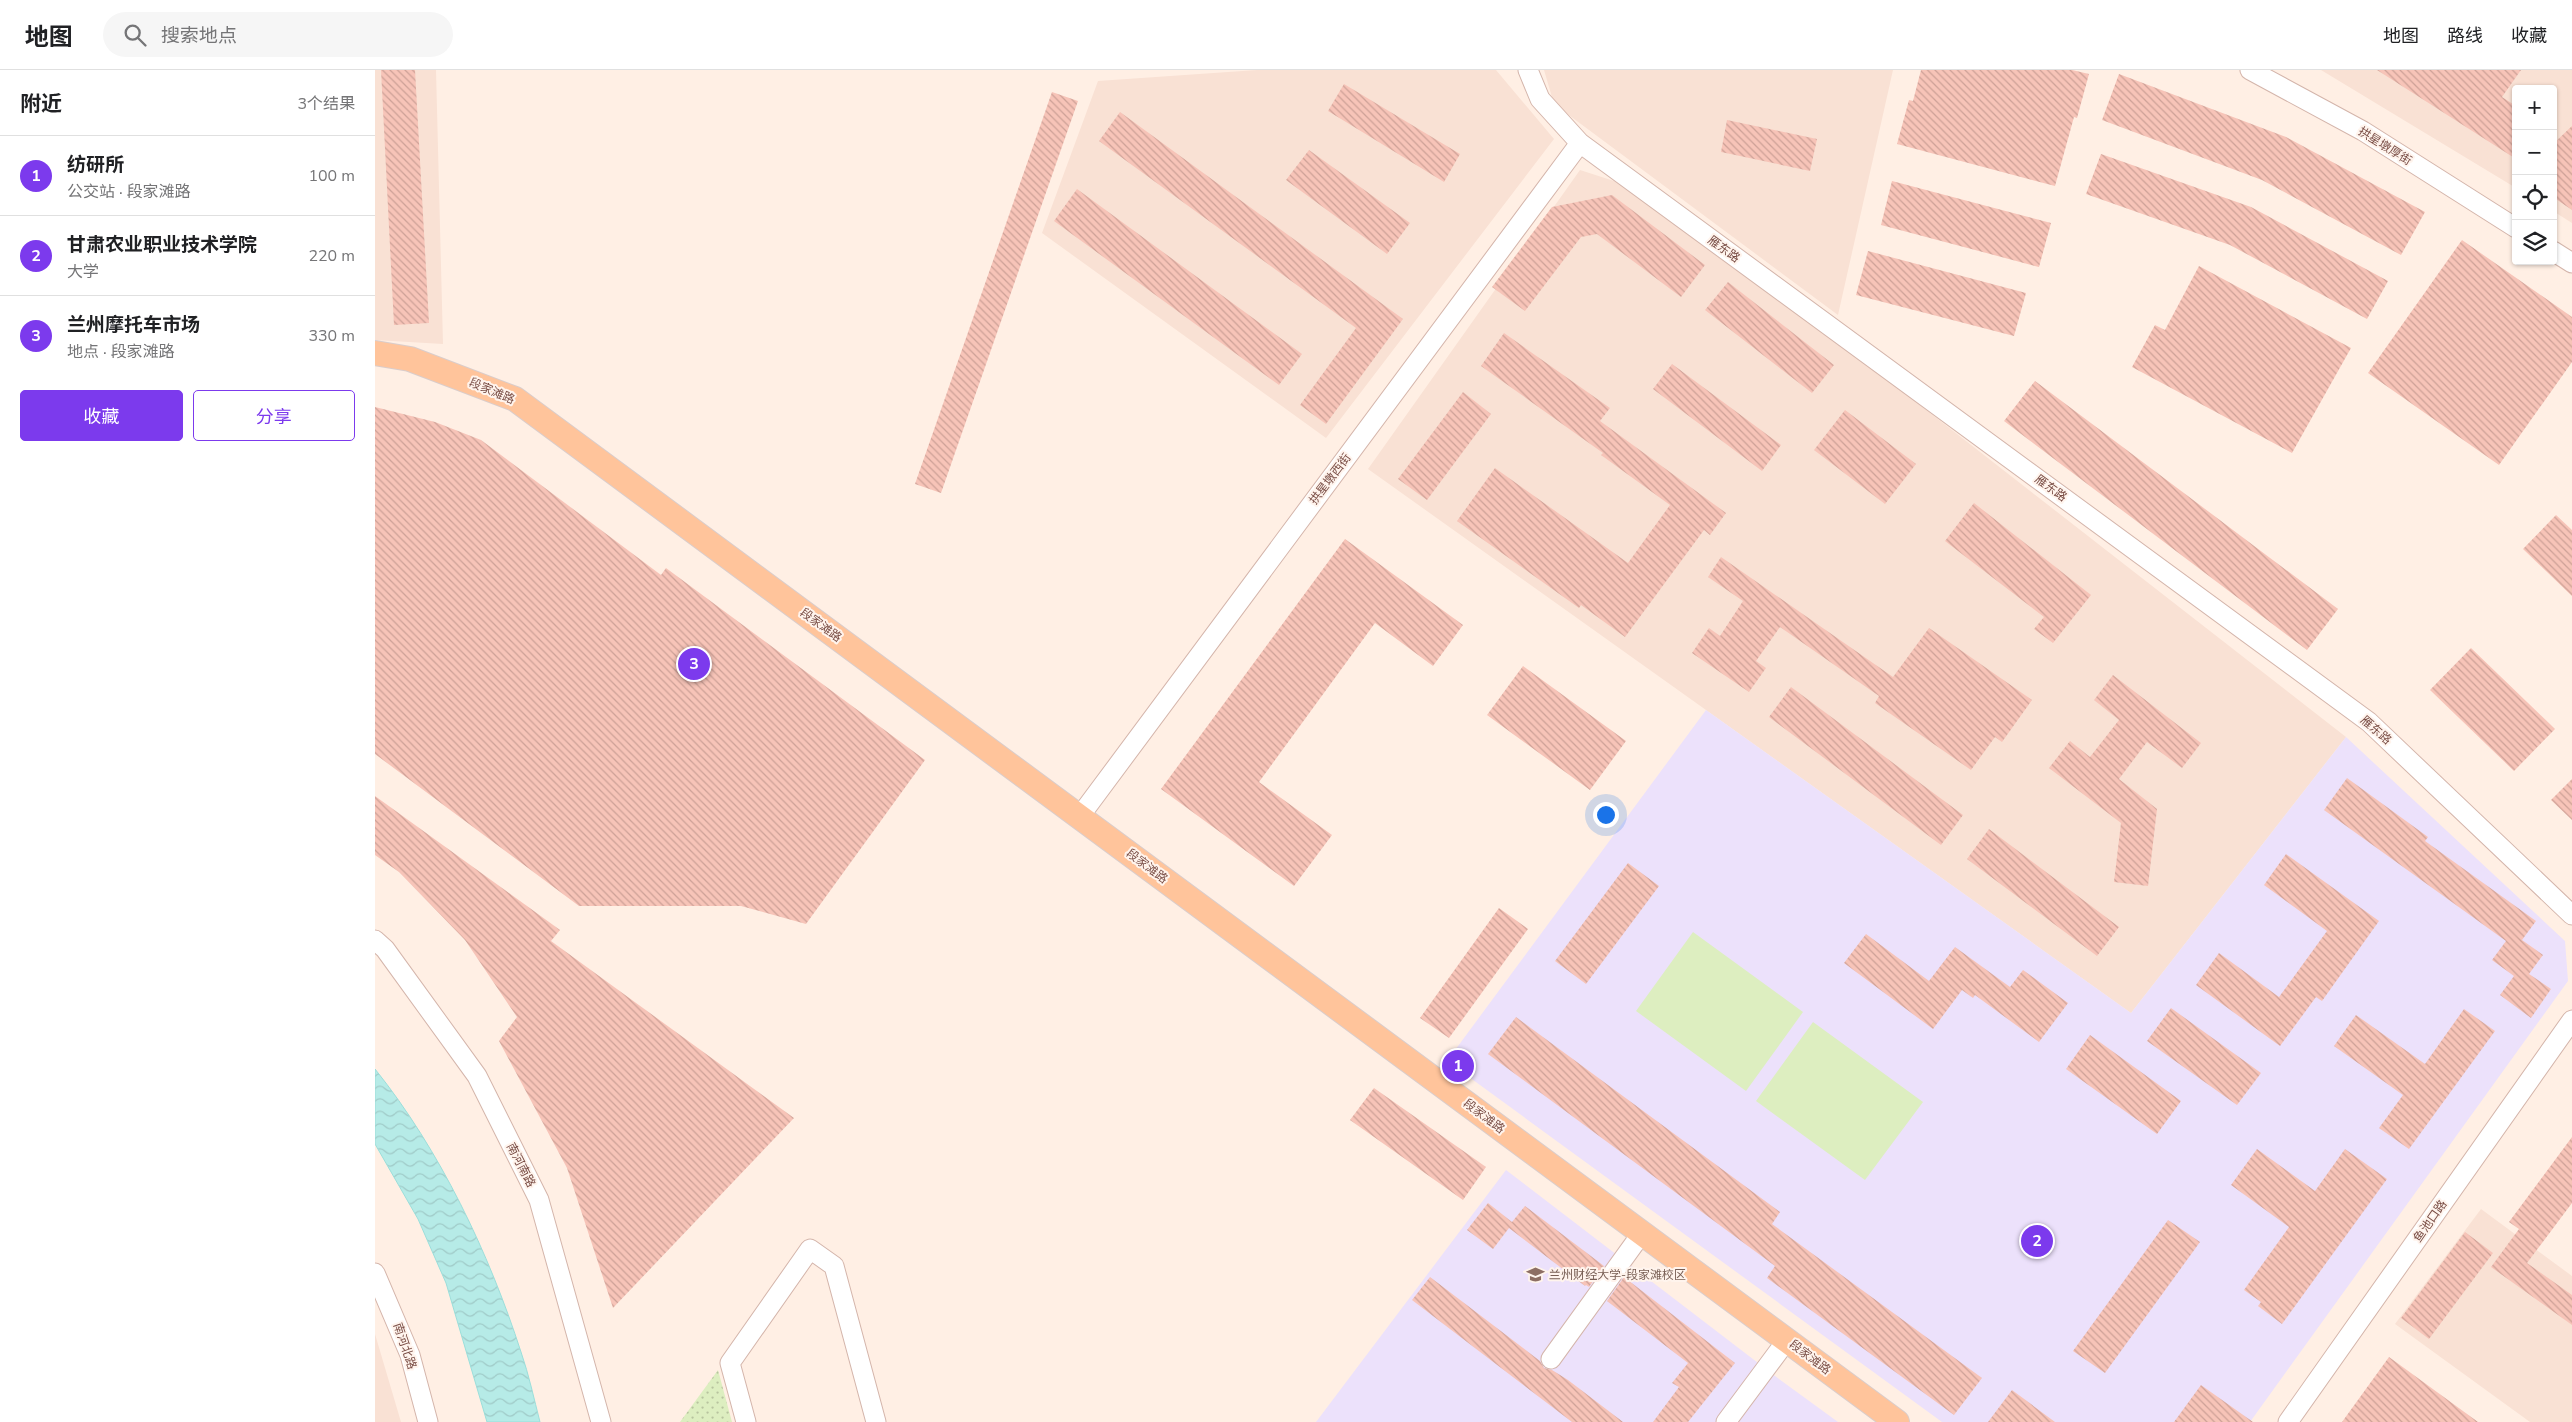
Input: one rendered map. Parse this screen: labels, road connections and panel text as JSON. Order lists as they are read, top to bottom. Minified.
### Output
{"streets":{"main road":["段家滩路"],"street":["拱星墩厚街","雁东路","拱星墩西街","南河南路","鱼池口路","南河北路"]},"crossings":[["雁东路","拱星墩西街"],["段家滩路","拱星墩西街"]],"places":{"school or university":["兰州财经大学-段家滩校区"]},"page":{"header":"地图","search":"搜索地点","nav":["地图","路线","收藏"],"heading":["附近","3个结果"],"map_buttons":["+","−"],"list":[{"mark":"1","name":"纺研所","note":"公交站 · 段家滩路","value":"100 m"},{"mark":"2","name":"甘肃农业职业技术学院","note":"大学","value":"220 m"},{"mark":"3","name":"兰州摩托车市场","note":"地点 · 段家滩路","value":"330 m"}],"buttons":["收藏","分享"],"pins":["3","1","2"]}}
